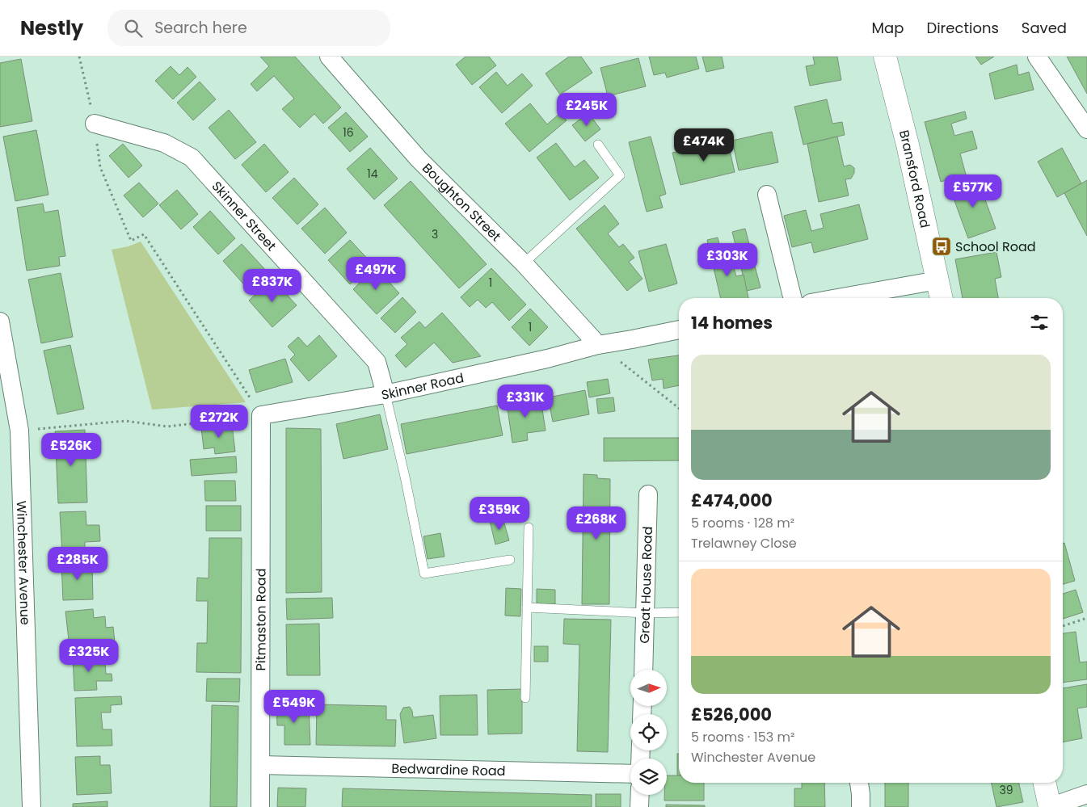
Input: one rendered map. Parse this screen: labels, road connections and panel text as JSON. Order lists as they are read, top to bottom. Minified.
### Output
{"streets":{"main road":["Bransford Road"],"street":["Boughton Street","Skinner Street","Skinner Road","Winchester Avenue","Great House Road","Pitmaston Road","Bedwardine Road"]},"crossings":[["Boughton Street","Skinner Road"],["Skinner Street","Skinner Road"],["Skinner Road","Pitmaston Road"],["Pitmaston Road","Bedwardine Road"]],"places":{"bus stop":["School Road"]},"house_numbers":["16","14","3","1","1","39"],"north":"right","page":{"header":"Nestly","search":"Search here","nav":["Map","Directions","Saved"],"price":["£245K","£474K","£577K","£303K","£497K","£837K","£331K","£272K","£526K","£359K","£268K","£285K","£325K","£549K"],"heading":"14 homes","list":[{"name":"£474,000","note":"5 rooms · 128 m² · Trelawney Close"},{"name":"£526,000","note":"5 rooms · 153 m² · Winchester Avenue"}]}}
